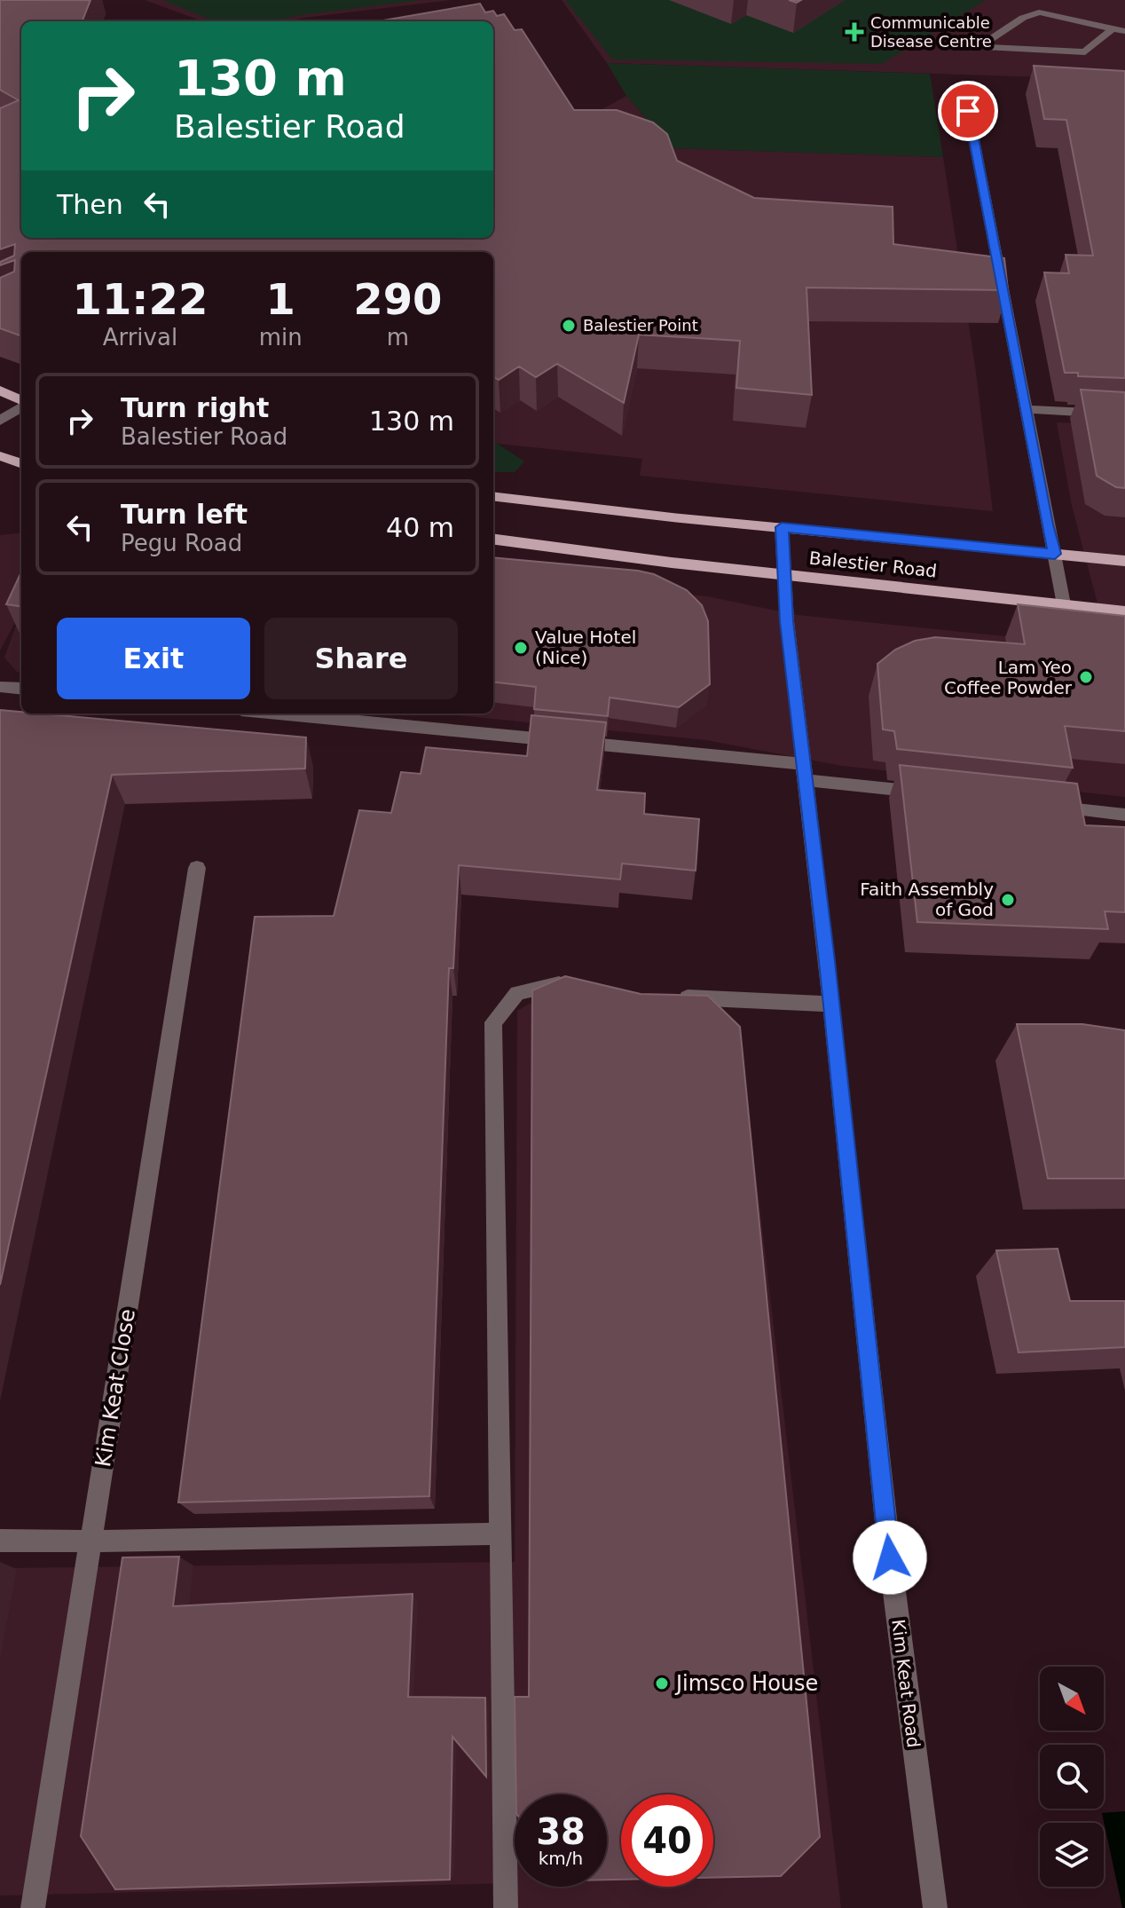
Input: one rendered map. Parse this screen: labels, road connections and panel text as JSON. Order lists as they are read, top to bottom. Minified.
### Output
{"streets":{"main road":["Balestier Road"],"street":["Kim Keat Close","Kim Keat Road"]},"crossings":[["Balestier Road","Kim Keat Road"]],"places":{"health":["Communicable Disease Centre"],"other":["Balestier Point","Value Hotel (Nice)","Lam Yeo Coffee Powder","Faith Assembly of God","Jimsco House"]},"north":"bottom right","page":{"turn":["130 m","Balestier Road"],"then":"Then","eta":["11:22","Arrival","1","min","290","m"],"list":[{"name":"Turn right","note":"Balestier Road","value":"130 m"},{"name":"Turn left","note":"Pegu Road","value":"40 m"}],"buttons":["Exit","Share"],"speed":"38 km/h","limit":"40"}}
